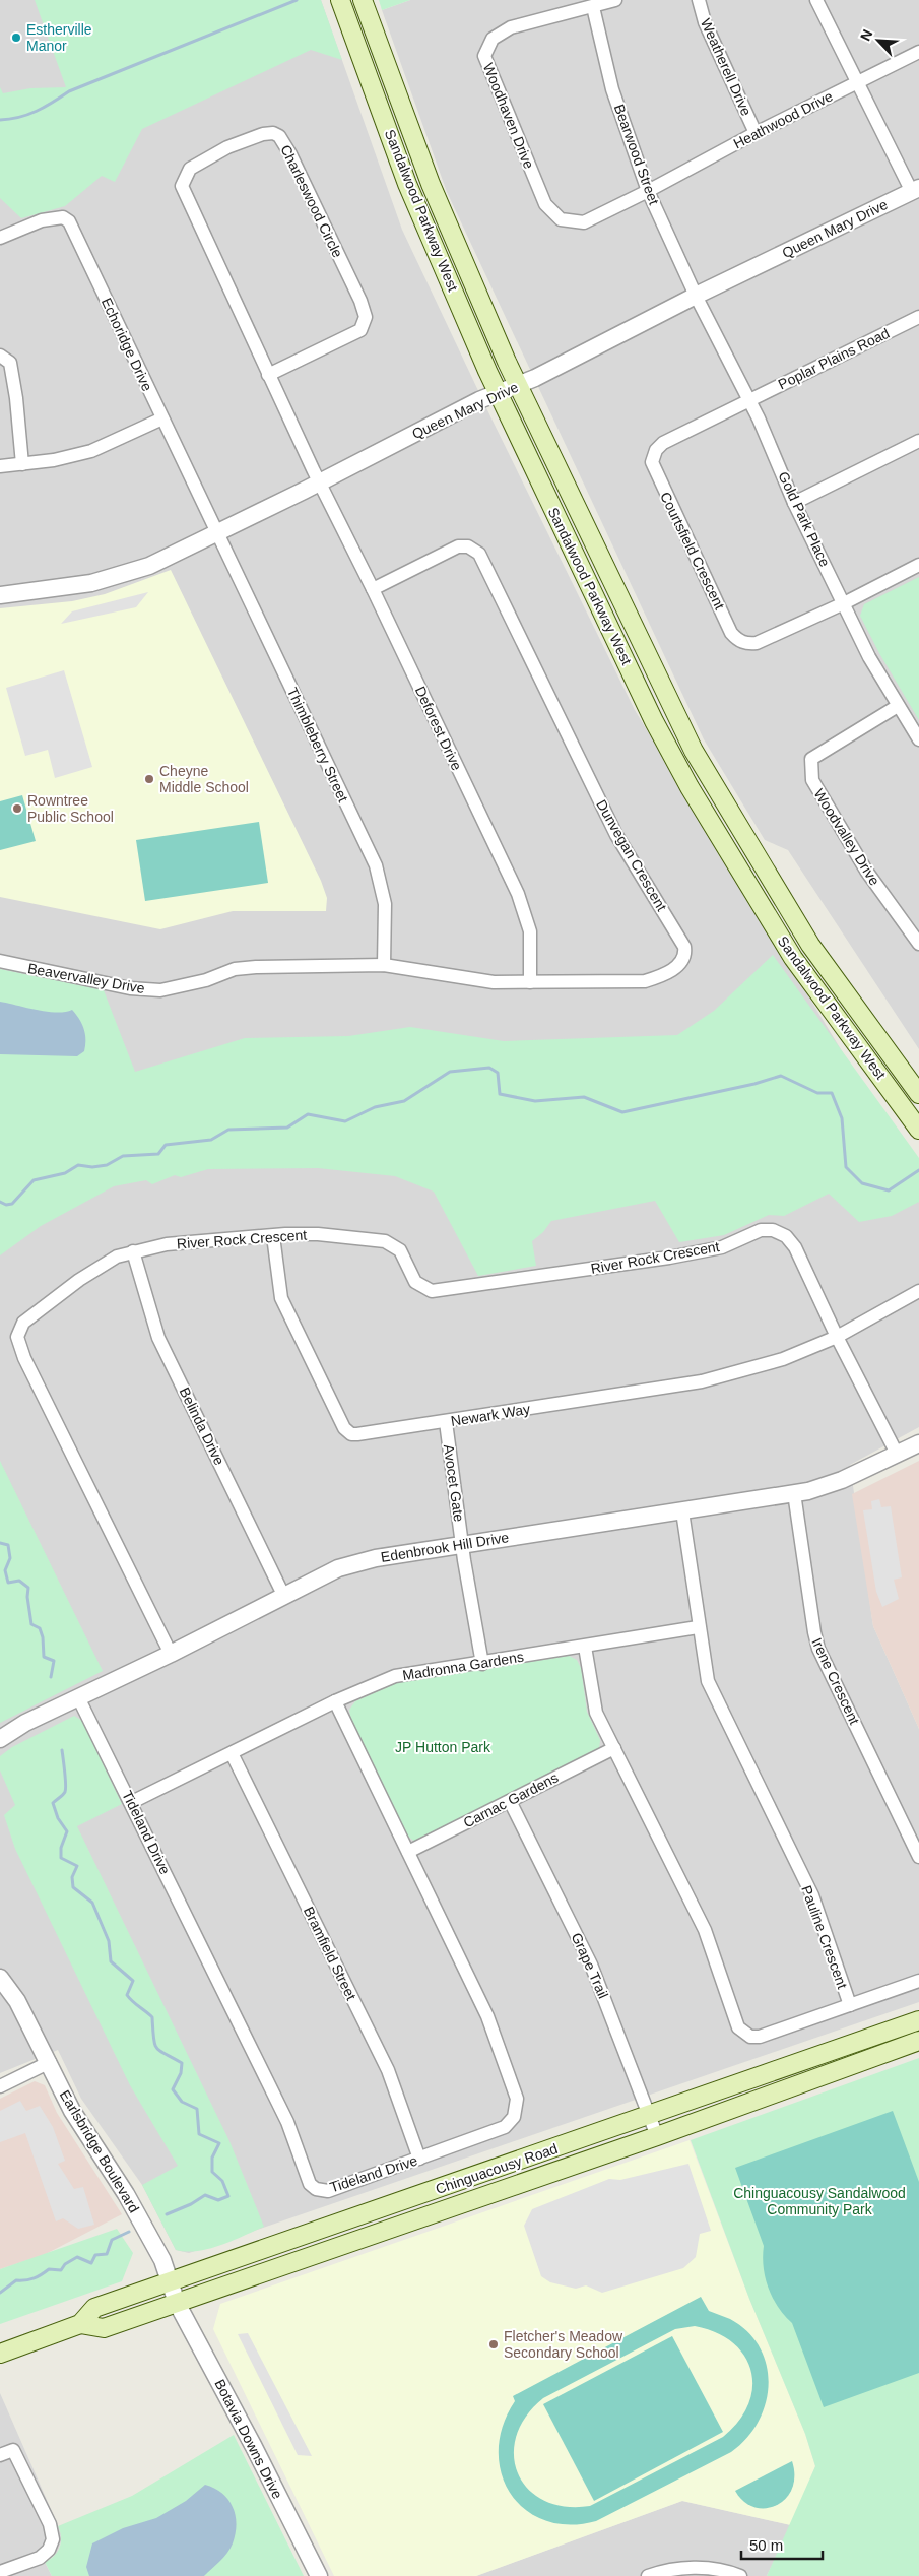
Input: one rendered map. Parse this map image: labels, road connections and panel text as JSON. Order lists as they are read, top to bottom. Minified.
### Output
{"streets":{"main road":["Sandalwood Parkway West","Chinguacousy Road"],"street":["Weatherell Drive","Woodhaven Drive","Heathwood Drive","Bearwood Street","Charleswood Circle","Queen Mary Drive","Echoridge Drive","Poplar Plains Road","Gold Park Place","Courtsfield Crescent","Deforest Drive","Thimbleberry Street","Woodvalley Drive","Dunvegan Crescent","Beavervalley Drive","River Rock Crescent","Newark Way","Belinda Drive","Avocet Gate","Edenbrook Hill Drive","Madronna Gardens","Irene Crescent","Carnac Gardens","Tideland Drive","Pauline Crescent","Bramfield Street","Grape Trail","Earlsbridge Boulevard","Botavia Downs Drive"]},"crossings":[["Weatherell Drive","Heathwood Drive"],["Woodhaven Drive","Heathwood Drive"],["Woodhaven Drive","Bearwood Street"],["Heathwood Drive","Bearwood Street"],["Bearwood Street","Queen Mary Drive"],["Bearwood Street","Gold Park Place"],["Charleswood Circle","Queen Mary Drive"],["Charleswood Circle","Deforest Drive"],["Sandalwood Parkway West","Queen Mary Drive"],["Queen Mary Drive","Echoridge Drive"],["Queen Mary Drive","Gold Park Place"],["Queen Mary Drive","Deforest Drive"],["Queen Mary Drive","Thimbleberry Street"],["Echoridge Drive","Thimbleberry Street"],["Poplar Plains Road","Gold Park Place"],["Poplar Plains Road","Courtsfield Crescent"],["Gold Park Place","Courtsfield Crescent"],["Gold Park Place","Woodvalley Drive"],["Deforest Drive","Dunvegan Crescent"],["Thimbleberry Street","Dunvegan Crescent"],["Thimbleberry Street","Beavervalley Drive"],["Dunvegan Crescent","Beavervalley Drive"],["River Rock Crescent","Newark Way"],["River Rock Crescent","Belinda Drive"],["River Rock Crescent","Edenbrook Hill Drive"],["Newark Way","Avocet Gate"],["Belinda Drive","Edenbrook Hill Drive"],["Avocet Gate","Edenbrook Hill Drive"],["Avocet Gate","Madronna Gardens"],["Edenbrook Hill Drive","Irene Crescent"],["Edenbrook Hill Drive","Tideland Drive"],["Edenbrook Hill Drive","Pauline Crescent"],["Madronna Gardens","Tideland Drive"],["Madronna Gardens","Pauline Crescent"],["Madronna Gardens","Bramfield Street"],["Carnac Gardens","Tideland Drive"],["Carnac Gardens","Pauline Crescent"],["Carnac Gardens","Grape Trail"],["Tideland Drive","Bramfield Street"],["Grape Trail","Chinguacousy Road"],["Earlsbridge Boulevard","Chinguacousy Road"],["Earlsbridge Boulevard","Botavia Downs Drive"],["Chinguacousy Road","Botavia Downs Drive"]],"parks":["JP Hutton Park","Chinguacousy Sandalwood Community Park"],"places":["Estherville Manor","Cheyne Middle School","Rowntree Public School","Fletcher's Meadow Secondary School"],"scale_bar":"50 m","north":"top left"}
